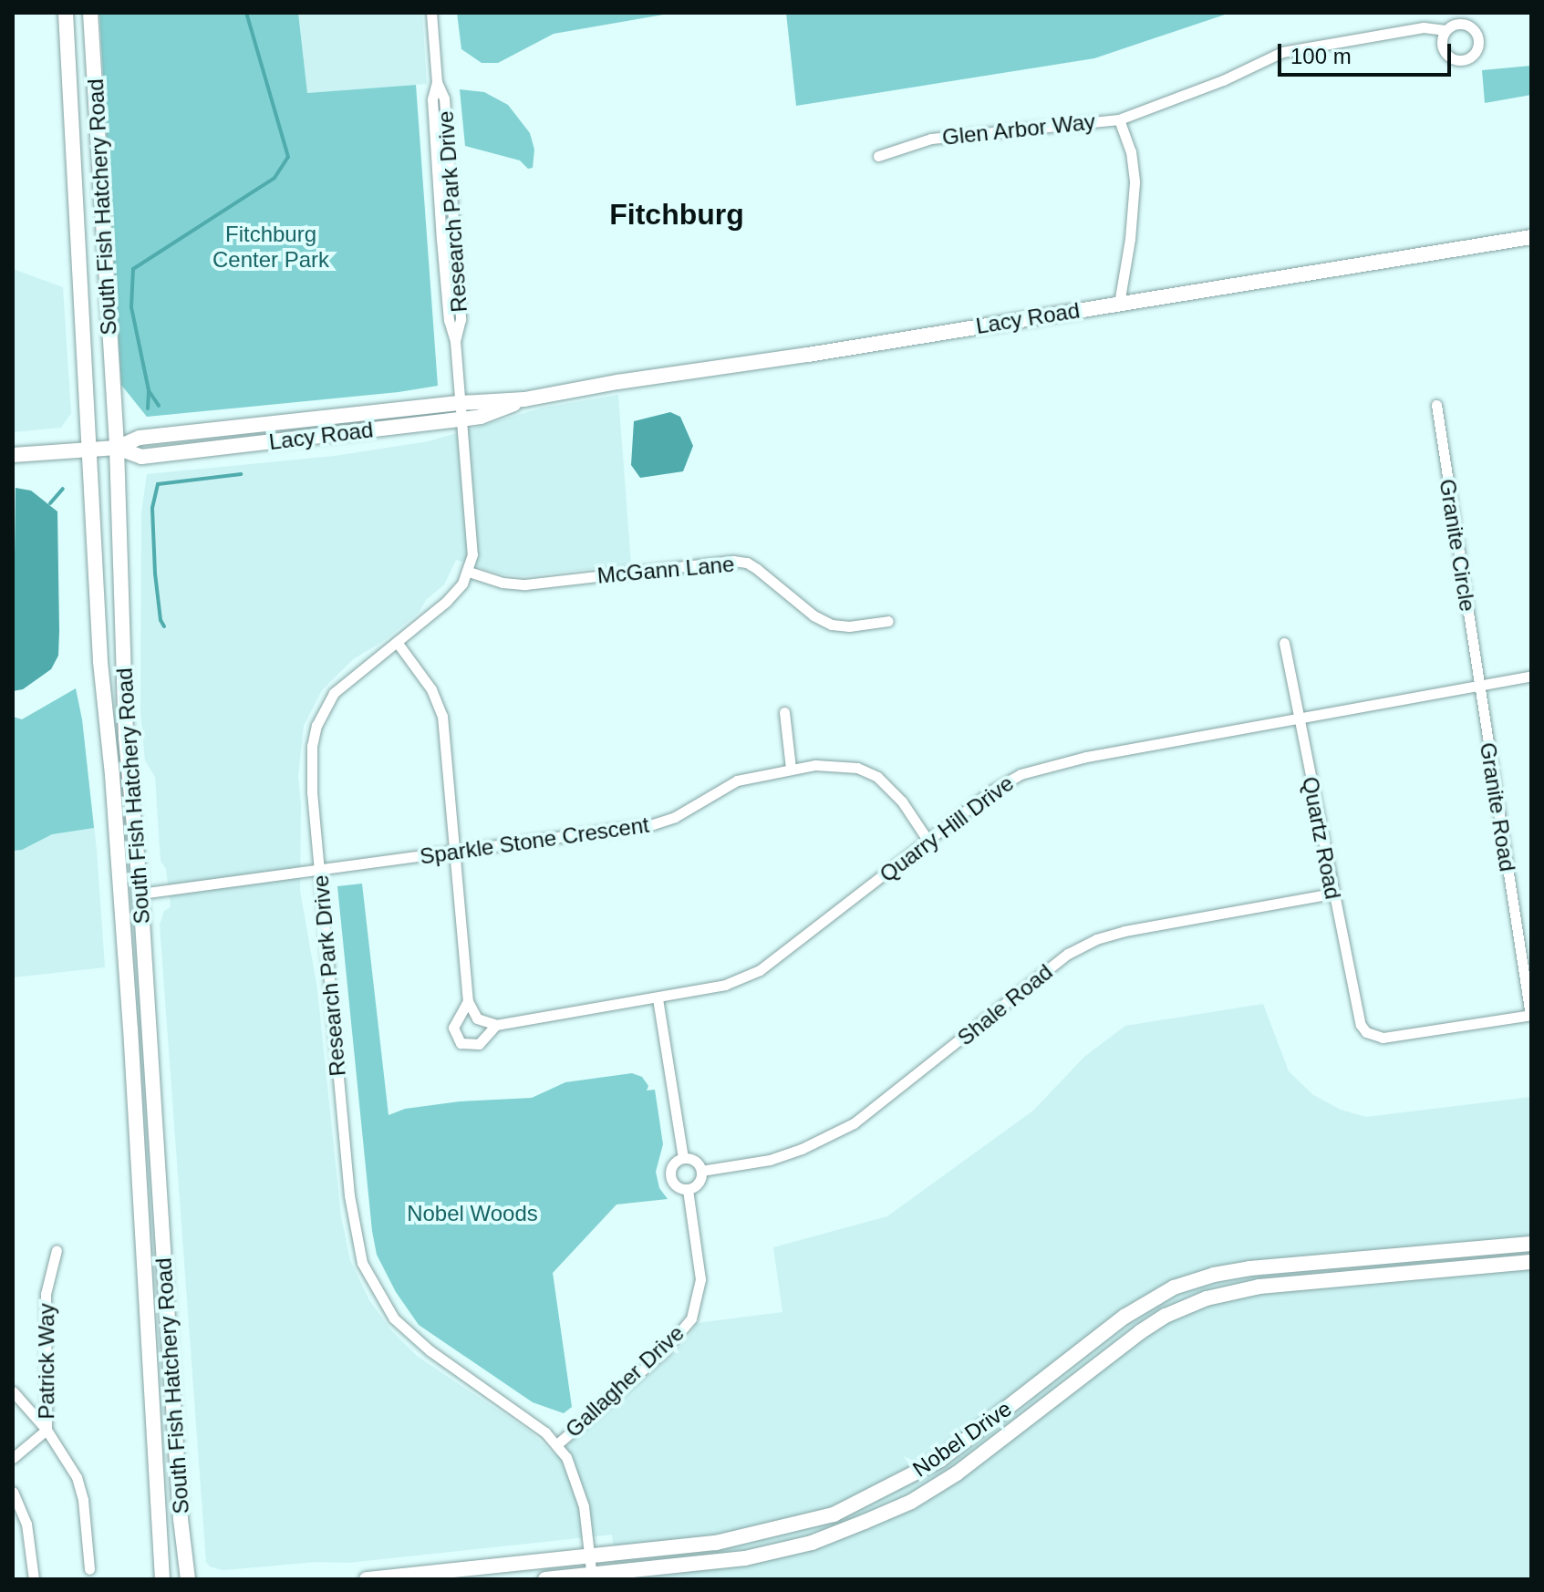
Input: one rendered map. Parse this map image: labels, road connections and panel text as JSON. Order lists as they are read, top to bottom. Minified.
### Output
{"streets":{"main road":["South Fish Hatchery Road","Lacy Road","Nobel Drive"],"street":["Glen Arbor Way","Research Park Drive","Granite Circle","McGann Lane","Granite Road","Quarry Hill Drive","Quartz Road","Sparkle Stone Crescent","Shale Road","Patrick Way","Gallagher Drive"]},"crossings":[["Glen Arbor Way","Lacy Road"],["South Fish Hatchery Road","Lacy Road"],["South Fish Hatchery Road","Sparkle Stone Crescent"],["Research Park Drive","Lacy Road"],["Research Park Drive","McGann Lane"],["Research Park Drive","Sparkle Stone Crescent"],["Research Park Drive","Gallagher Drive"],["Research Park Drive","Nobel Drive"],["Granite Circle","Granite Road"],["Granite Circle","Quarry Hill Drive"],["Granite Road","Quarry Hill Drive"],["Granite Road","Quartz Road"],["Quarry Hill Drive","Quartz Road"],["Quarry Hill Drive","Sparkle Stone Crescent"],["Quartz Road","Shale Road"],["Shale Road","Gallagher Drive"]],"districts":["Fitchburg"],"parks":["Fitchburg Center Park","Nobel Woods"],"scale_bar":"100 m"}
